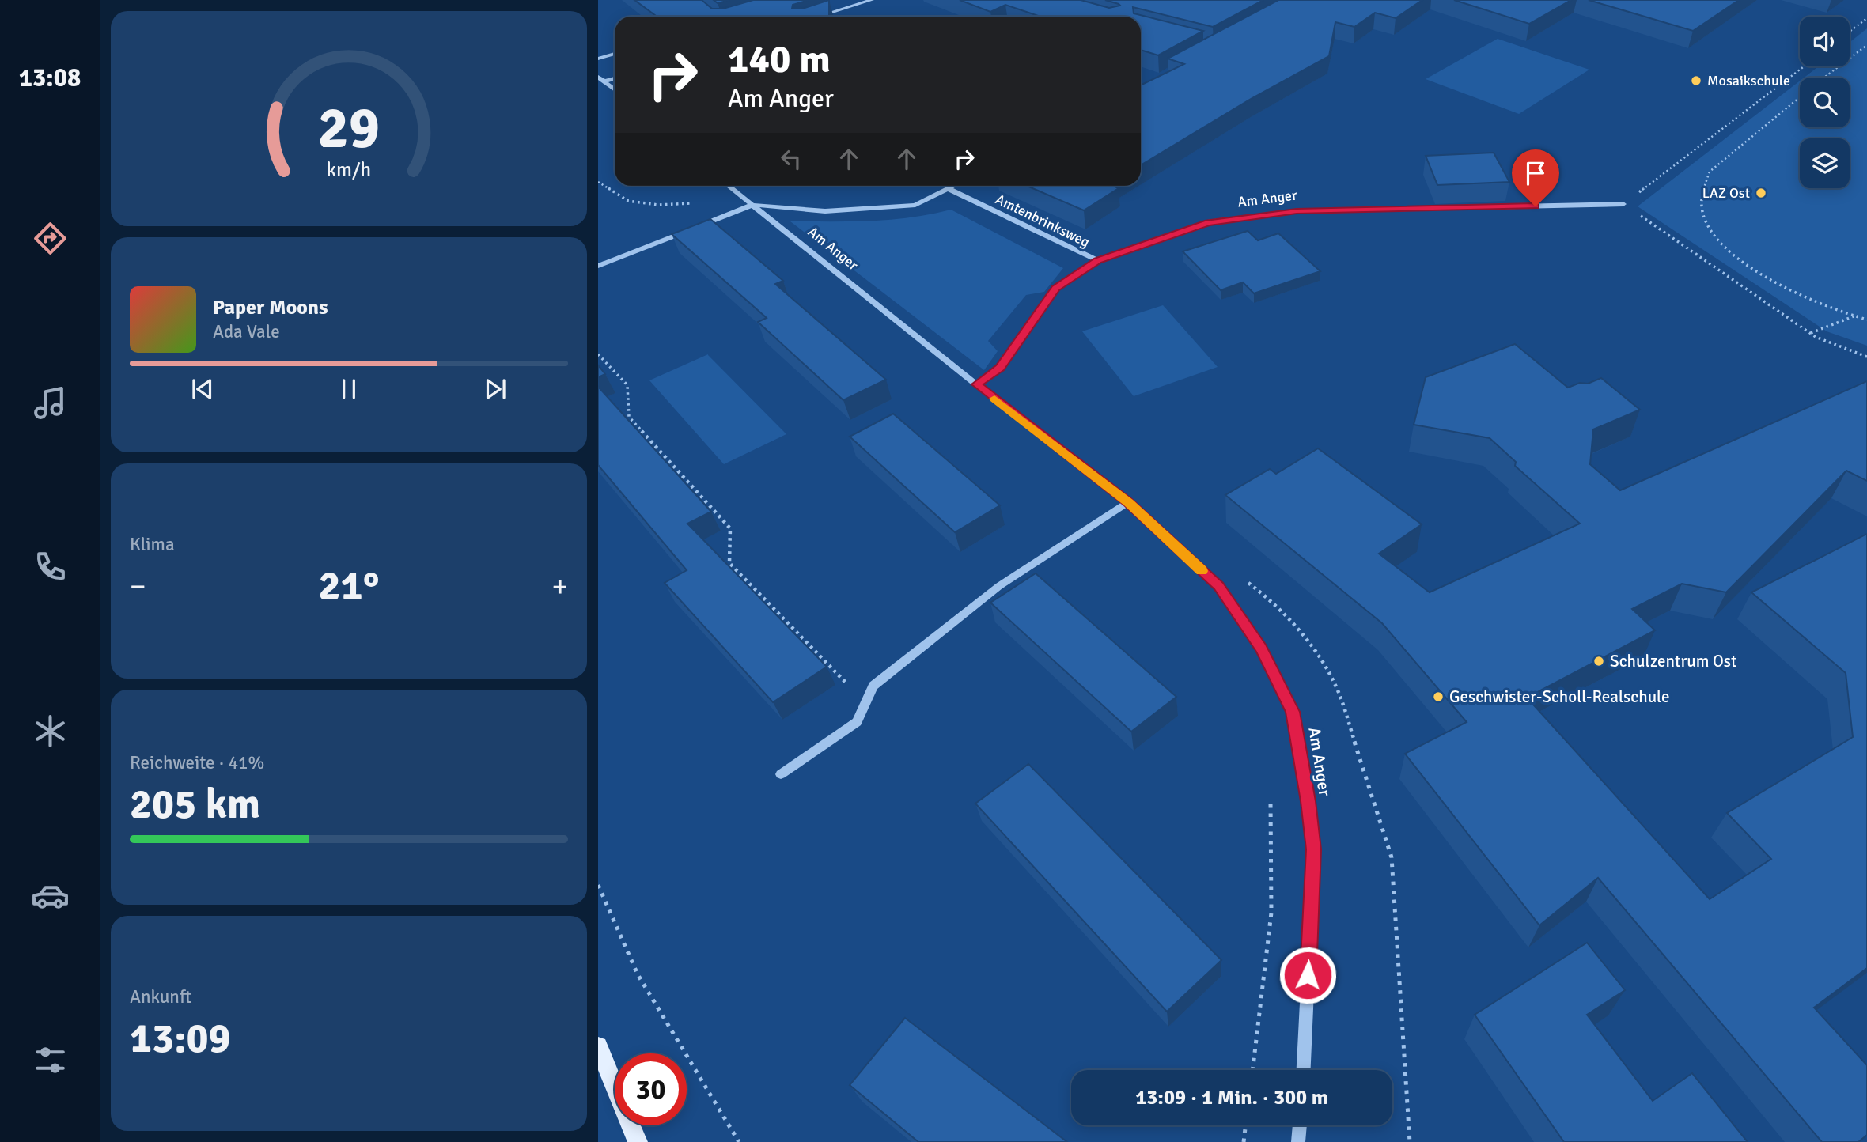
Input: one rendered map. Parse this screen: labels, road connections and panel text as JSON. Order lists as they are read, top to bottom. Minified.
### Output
{"streets":{"street":["Am Anger","Amtenbrinksweg"]},"crossings":[["Am Anger","Amtenbrinksweg"]],"places":["Mosaikschule","LAZ Ost","Schulzentrum Ost","Geschwister-Scholl-Realschule"],"page":{"tabs":"13:08","turn":["140 m","Am Anger"],"song":["Paper Moons","Ada Vale"],"tile":["Klima",["Reichweite · 41%","205 km"],["Ankunft","13:09"]],"heat":["−","21°","+"],"limit":"30","trip":"13:09 · 1 Min. · 300 m","gauge":["29","km/h"]}}
